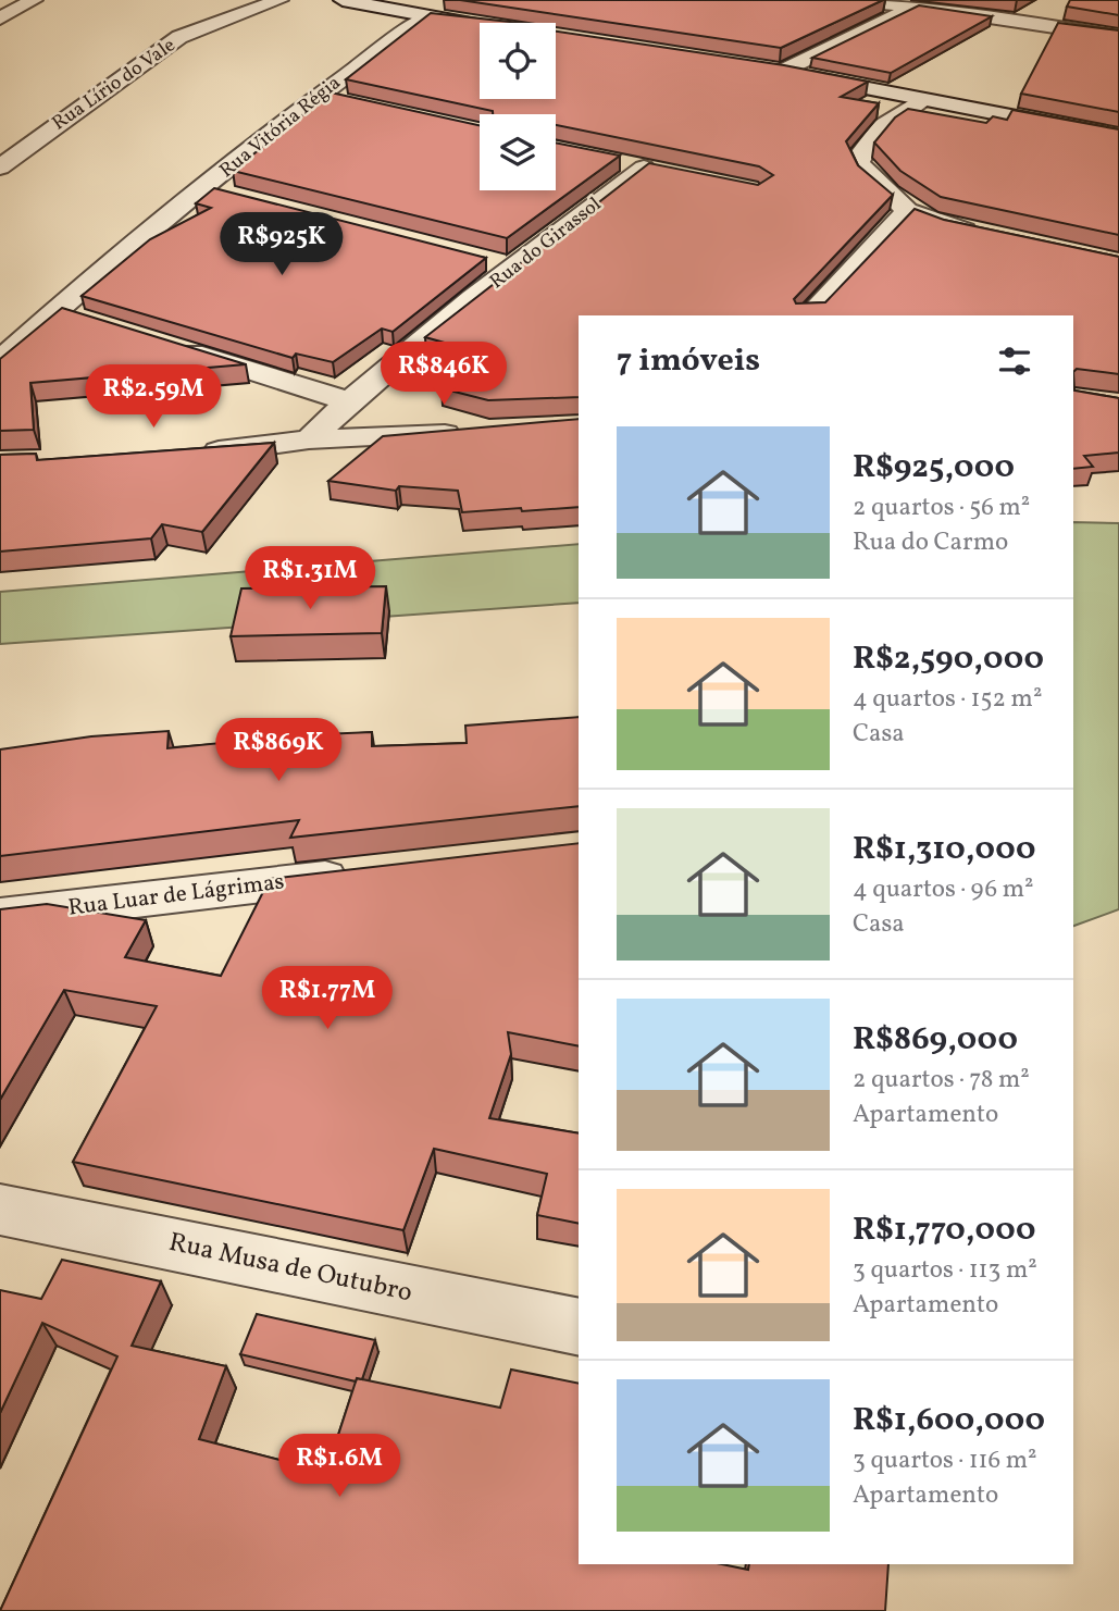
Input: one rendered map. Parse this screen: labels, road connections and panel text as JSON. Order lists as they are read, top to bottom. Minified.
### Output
{"streets":{"street":["Rua Lírio do Vale","Rua Vitória Régia","Rua do Girassol","Rua Luar de Lágrimas","Rua Musa de Outubro"]},"page":{"price":["R$925K","R$846K","R$2.59M","R$1.31M","R$869K","R$1.77M","R$1.6M"],"heading":"7 imóveis","list":[{"name":"R$925,000","note":"2 quartos · 56 m² · Rua do Carmo"},{"name":"R$2,590,000","note":"4 quartos · 152 m² · Casa"},{"name":"R$1,310,000","note":"4 quartos · 96 m² · Casa"},{"name":"R$869,000","note":"2 quartos · 78 m² · Apartamento"},{"name":"R$1,770,000","note":"3 quartos · 113 m² · Apartamento"},{"name":"R$1,600,000","note":"3 quartos · 116 m² · Apartamento"}]}}
